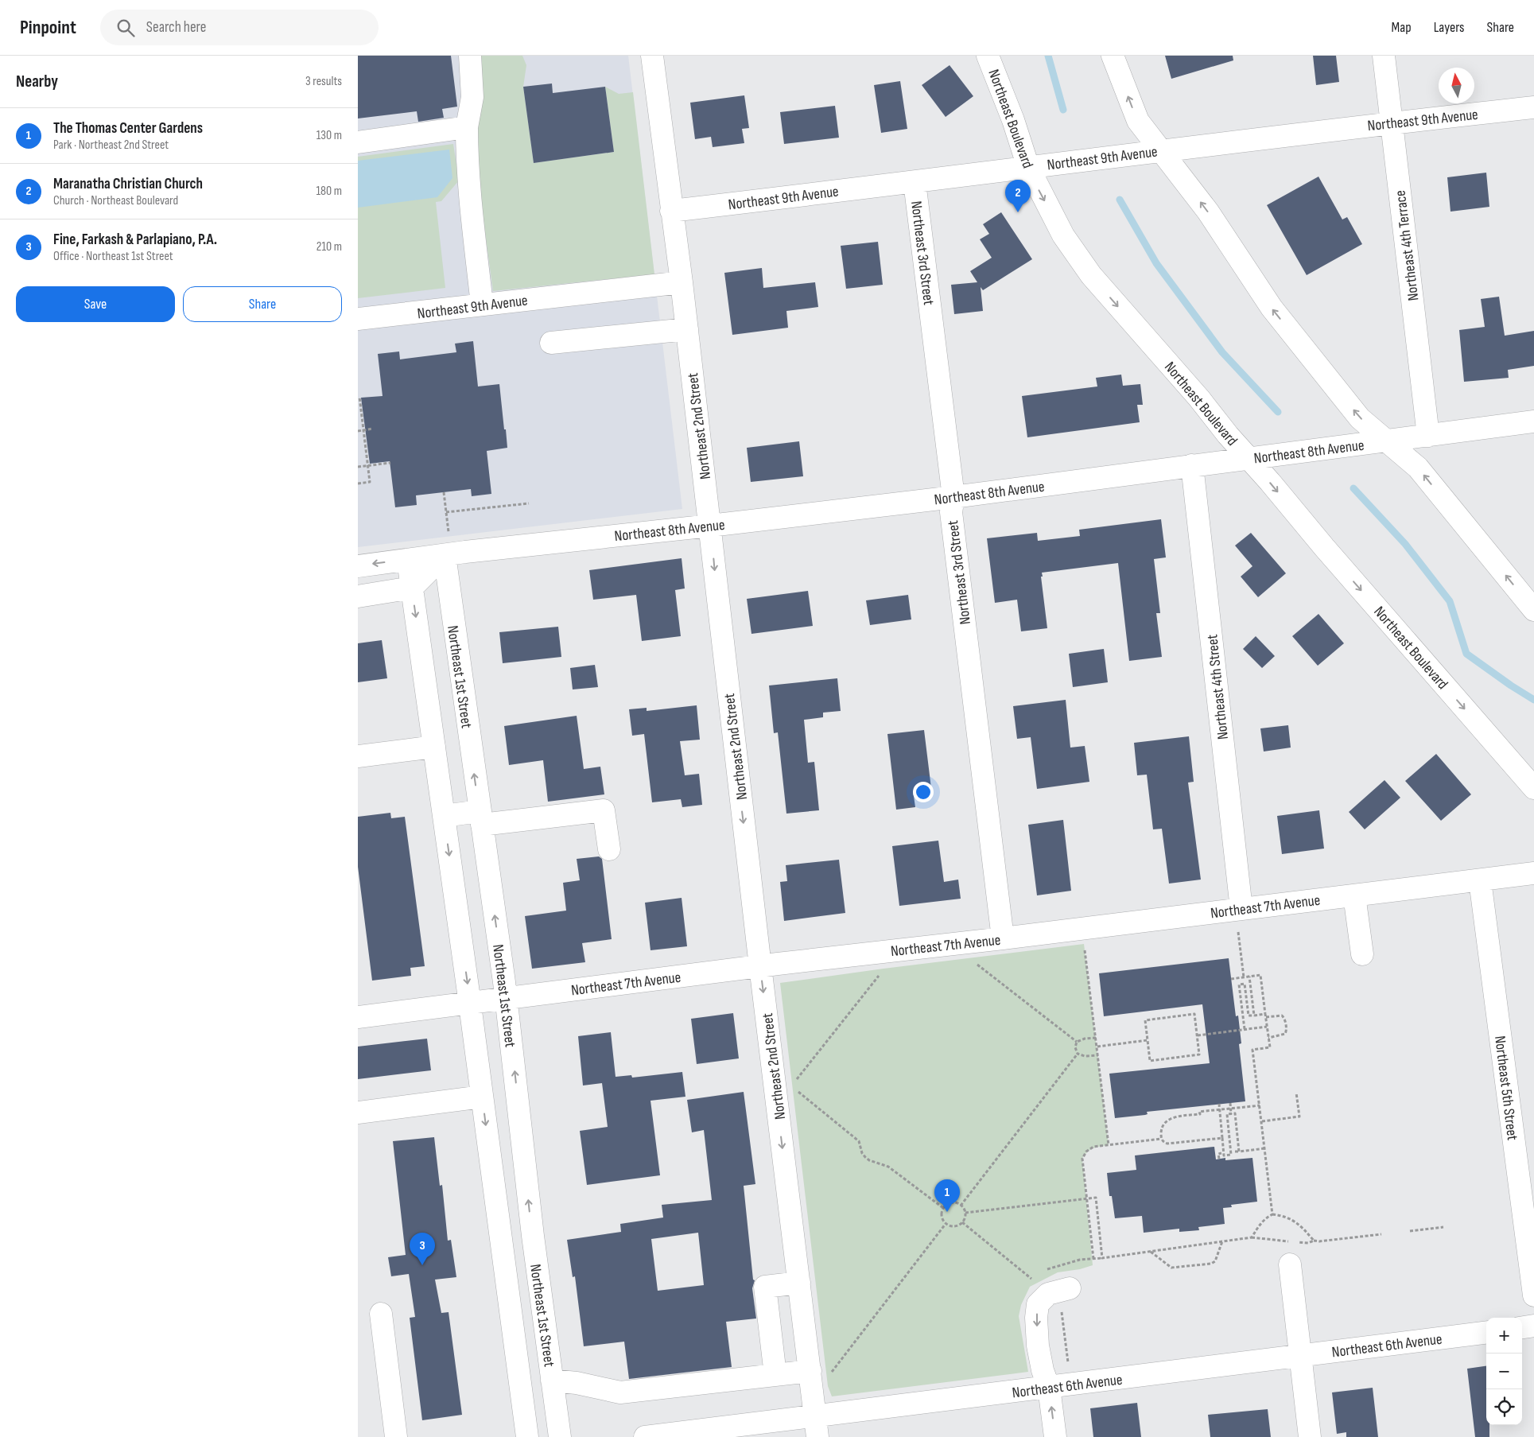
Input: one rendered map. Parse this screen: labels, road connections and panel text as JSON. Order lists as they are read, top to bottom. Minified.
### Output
{"streets":{"street":["Northeast Boulevard","Northeast 9th Avenue","Northeast 4th Terrace","Northeast 3rd Street","Northeast 2nd Street","Northeast 8th Avenue","Northeast 1st Street","Northeast 4th Street","Northeast 7th Avenue","Northeast 5th Street","Northeast 6th Avenue"]},"crossings":[["Northeast Boulevard","Northeast 9th Avenue"],["Northeast Boulevard","Northeast 8th Avenue"],["Northeast 9th Avenue","Northeast 4th Terrace"],["Northeast 9th Avenue","Northeast 3rd Street"],["Northeast 9th Avenue","Northeast 2nd Street"],["Northeast 4th Terrace","Northeast 8th Avenue"],["Northeast 3rd Street","Northeast 8th Avenue"],["Northeast 3rd Street","Northeast 7th Avenue"],["Northeast 2nd Street","Northeast 8th Avenue"],["Northeast 2nd Street","Northeast 7th Avenue"],["Northeast 2nd Street","Northeast 6th Avenue"],["Northeast 8th Avenue","Northeast 1st Street"],["Northeast 8th Avenue","Northeast 4th Street"],["Northeast 1st Street","Northeast 7th Avenue"],["Northeast 4th Street","Northeast 7th Avenue"],["Northeast 7th Avenue","Northeast 5th Street"]],"one_way":["Northeast 2nd Street"],"north":"top","page":{"header":"Pinpoint","search":"Search here","nav":["Map","Layers","Share"],"heading":["Nearby","3 results"],"list":[{"mark":"1","name":"The Thomas Center Gardens","note":"Park · Northeast 2nd Street","value":"130 m"},{"mark":"2","name":"Maranatha Christian Church","note":"Church · Northeast Boulevard","value":"180 m"},{"mark":"3","name":"Fine, Farkash & Parlapiano, P.A.","note":"Office · Northeast 1st Street","value":"210 m"}],"pins":["2","1","3"],"buttons":["Save","Share"],"map_buttons":["+","−"]}}
